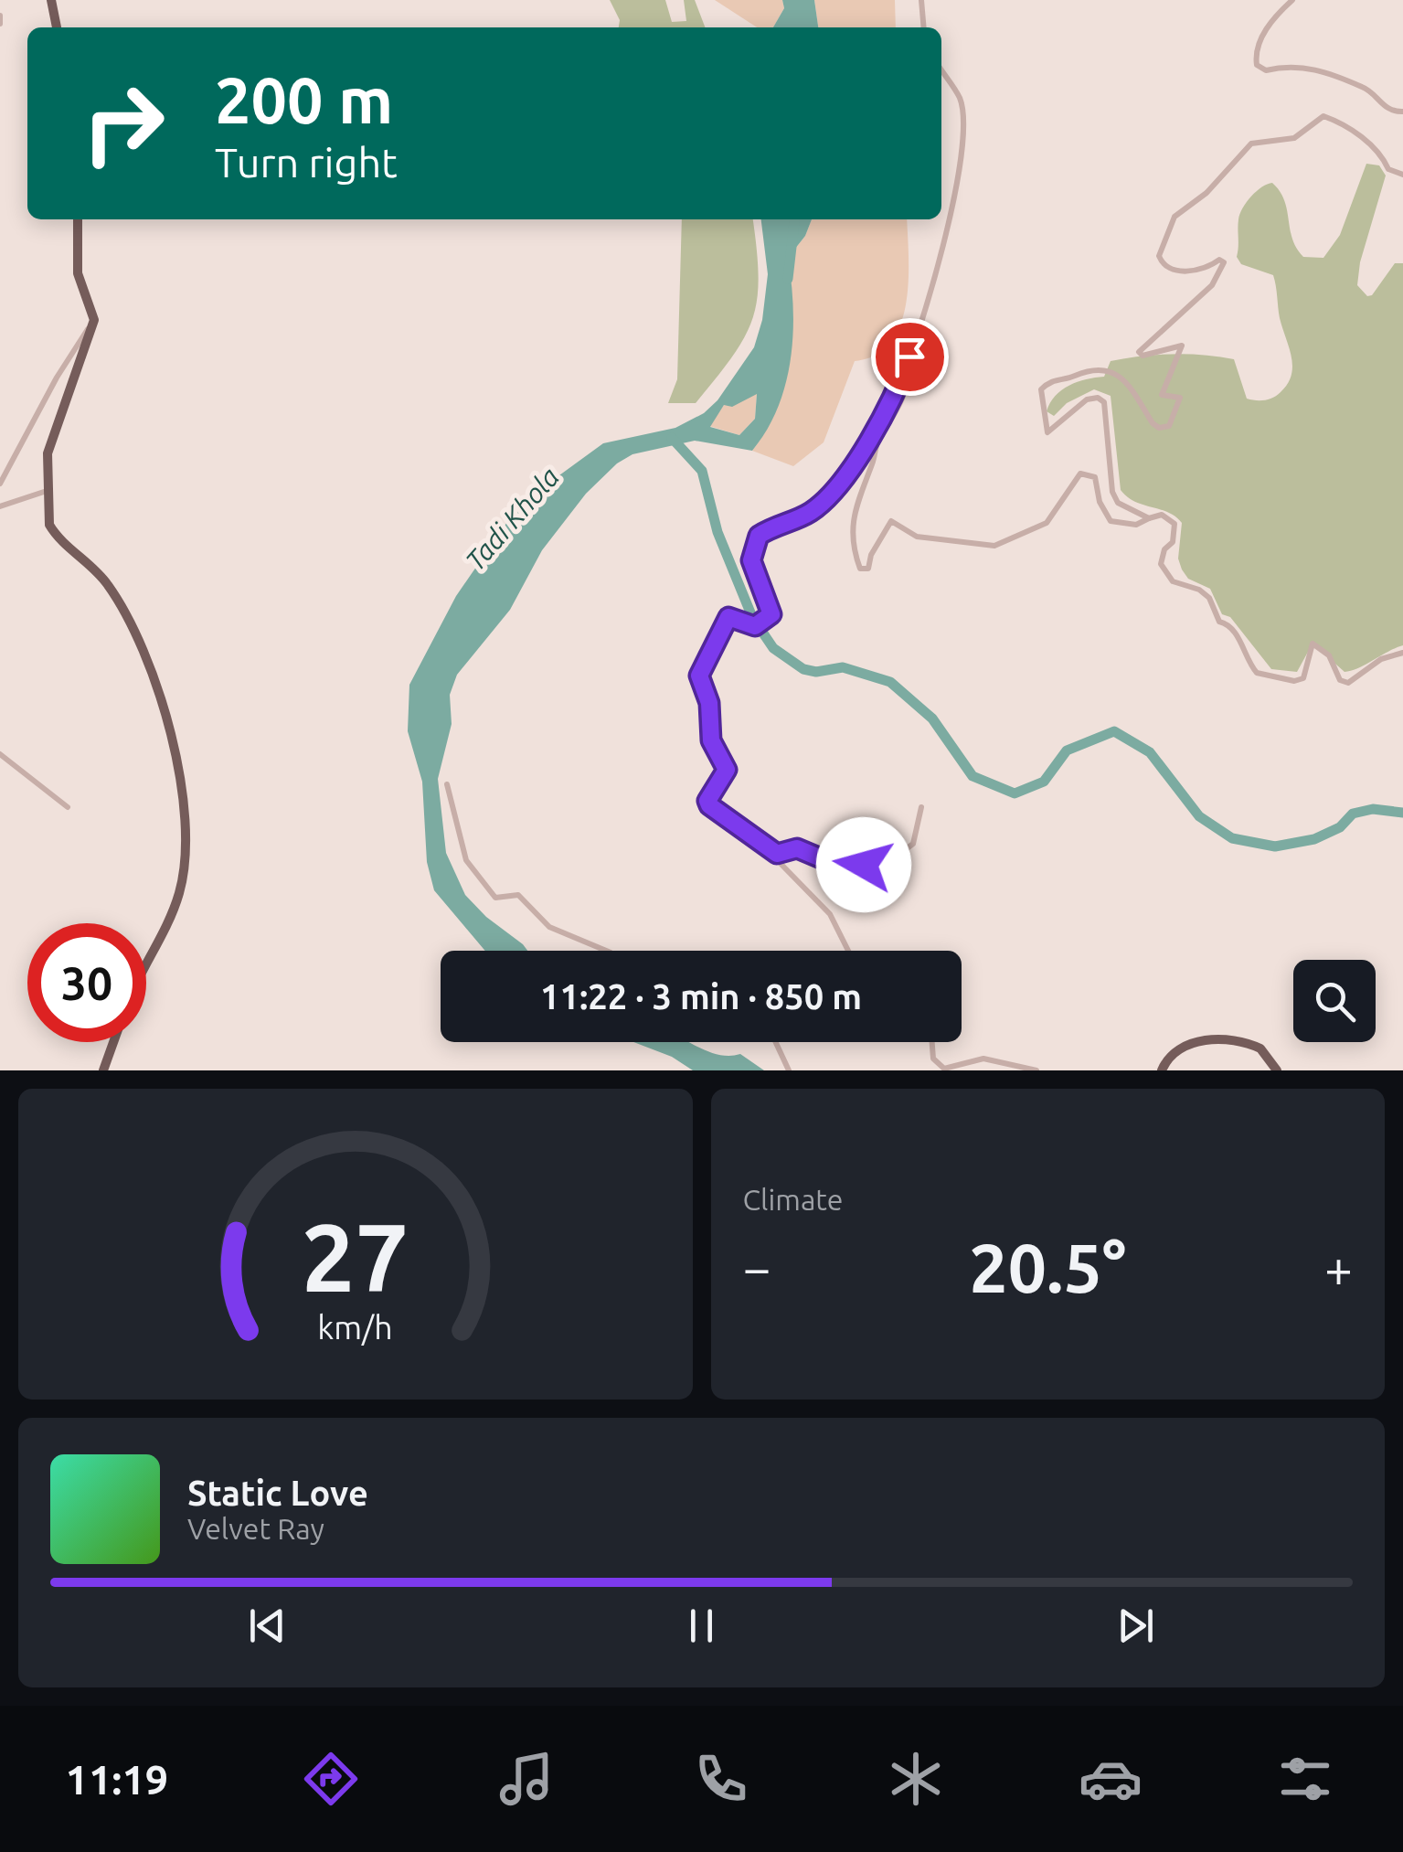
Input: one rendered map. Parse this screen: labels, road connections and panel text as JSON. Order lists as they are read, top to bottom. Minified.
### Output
{"water":["Tadi Khola"],"page":{"turn":["200 m","Turn right"],"limit":"30","trip":"11:22 · 3 min · 850 m","tile":"Climate","heat":["−","20.5°","+"],"song":["Static Love","Velvet Ray"],"tabs":"11:19","gauge":["27","km/h"]}}
